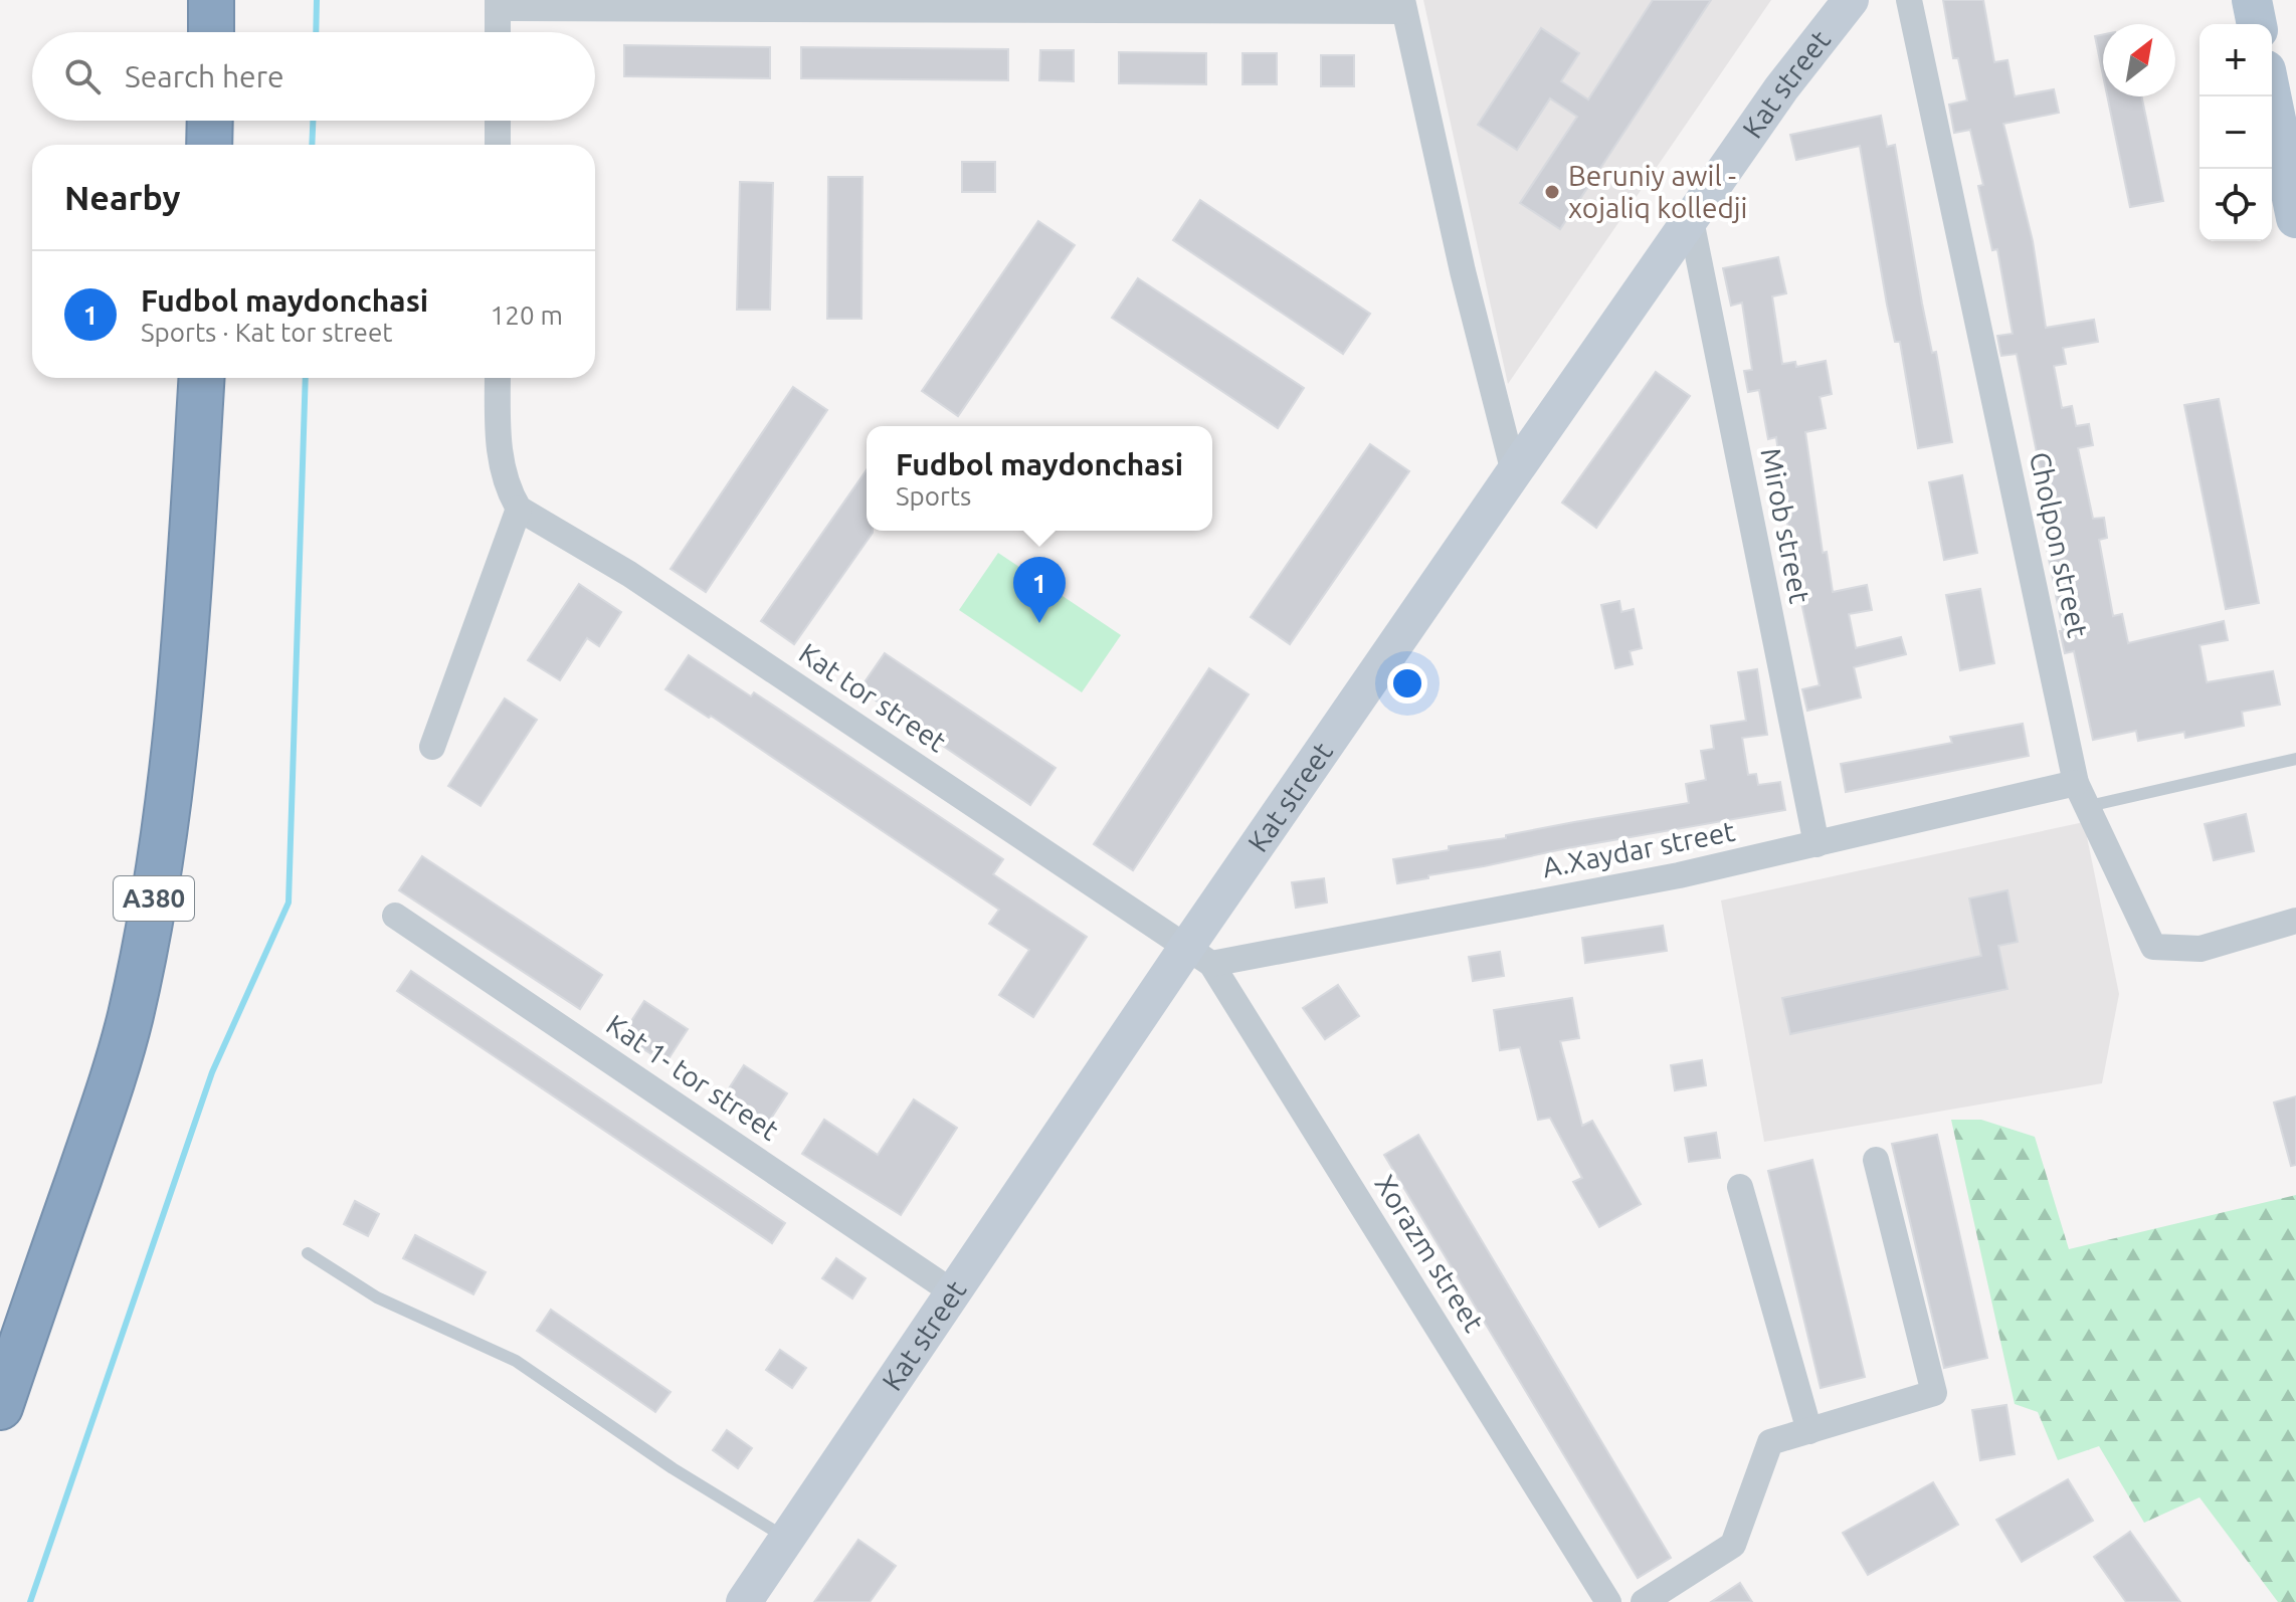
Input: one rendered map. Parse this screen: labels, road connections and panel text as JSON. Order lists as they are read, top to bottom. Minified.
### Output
{"streets":{"highway":["A380"],"street":["Kat street","Mirob street","Cholpon street","Kat tor street","A.Xaydar street","Kat 1- tor street","Xorazm street"]},"crossings":[["Kat street","Mirob street"],["Kat street","Kat tor street"],["Kat street","A.Xaydar street"],["Kat street","Kat 1- tor street"],["Kat street","Xorazm street"],["Mirob street","A.Xaydar street"],["Cholpon street","A.Xaydar street"],["Kat tor street","A.Xaydar street"],["Kat tor street","Xorazm street"],["A.Xaydar street","Xorazm street"]],"places":["Beruniy awil - xojaliq kolledji"],"north":"top right","page":{"map_buttons":["+","−"],"search":"Search here","heading":"Nearby","list":[{"mark":"1","name":"Fudbol maydonchasi","note":"Sports · Kat tor street","value":"120 m"}],"popup":["Fudbol maydonchasi","Sports"],"pins":"1"}}
